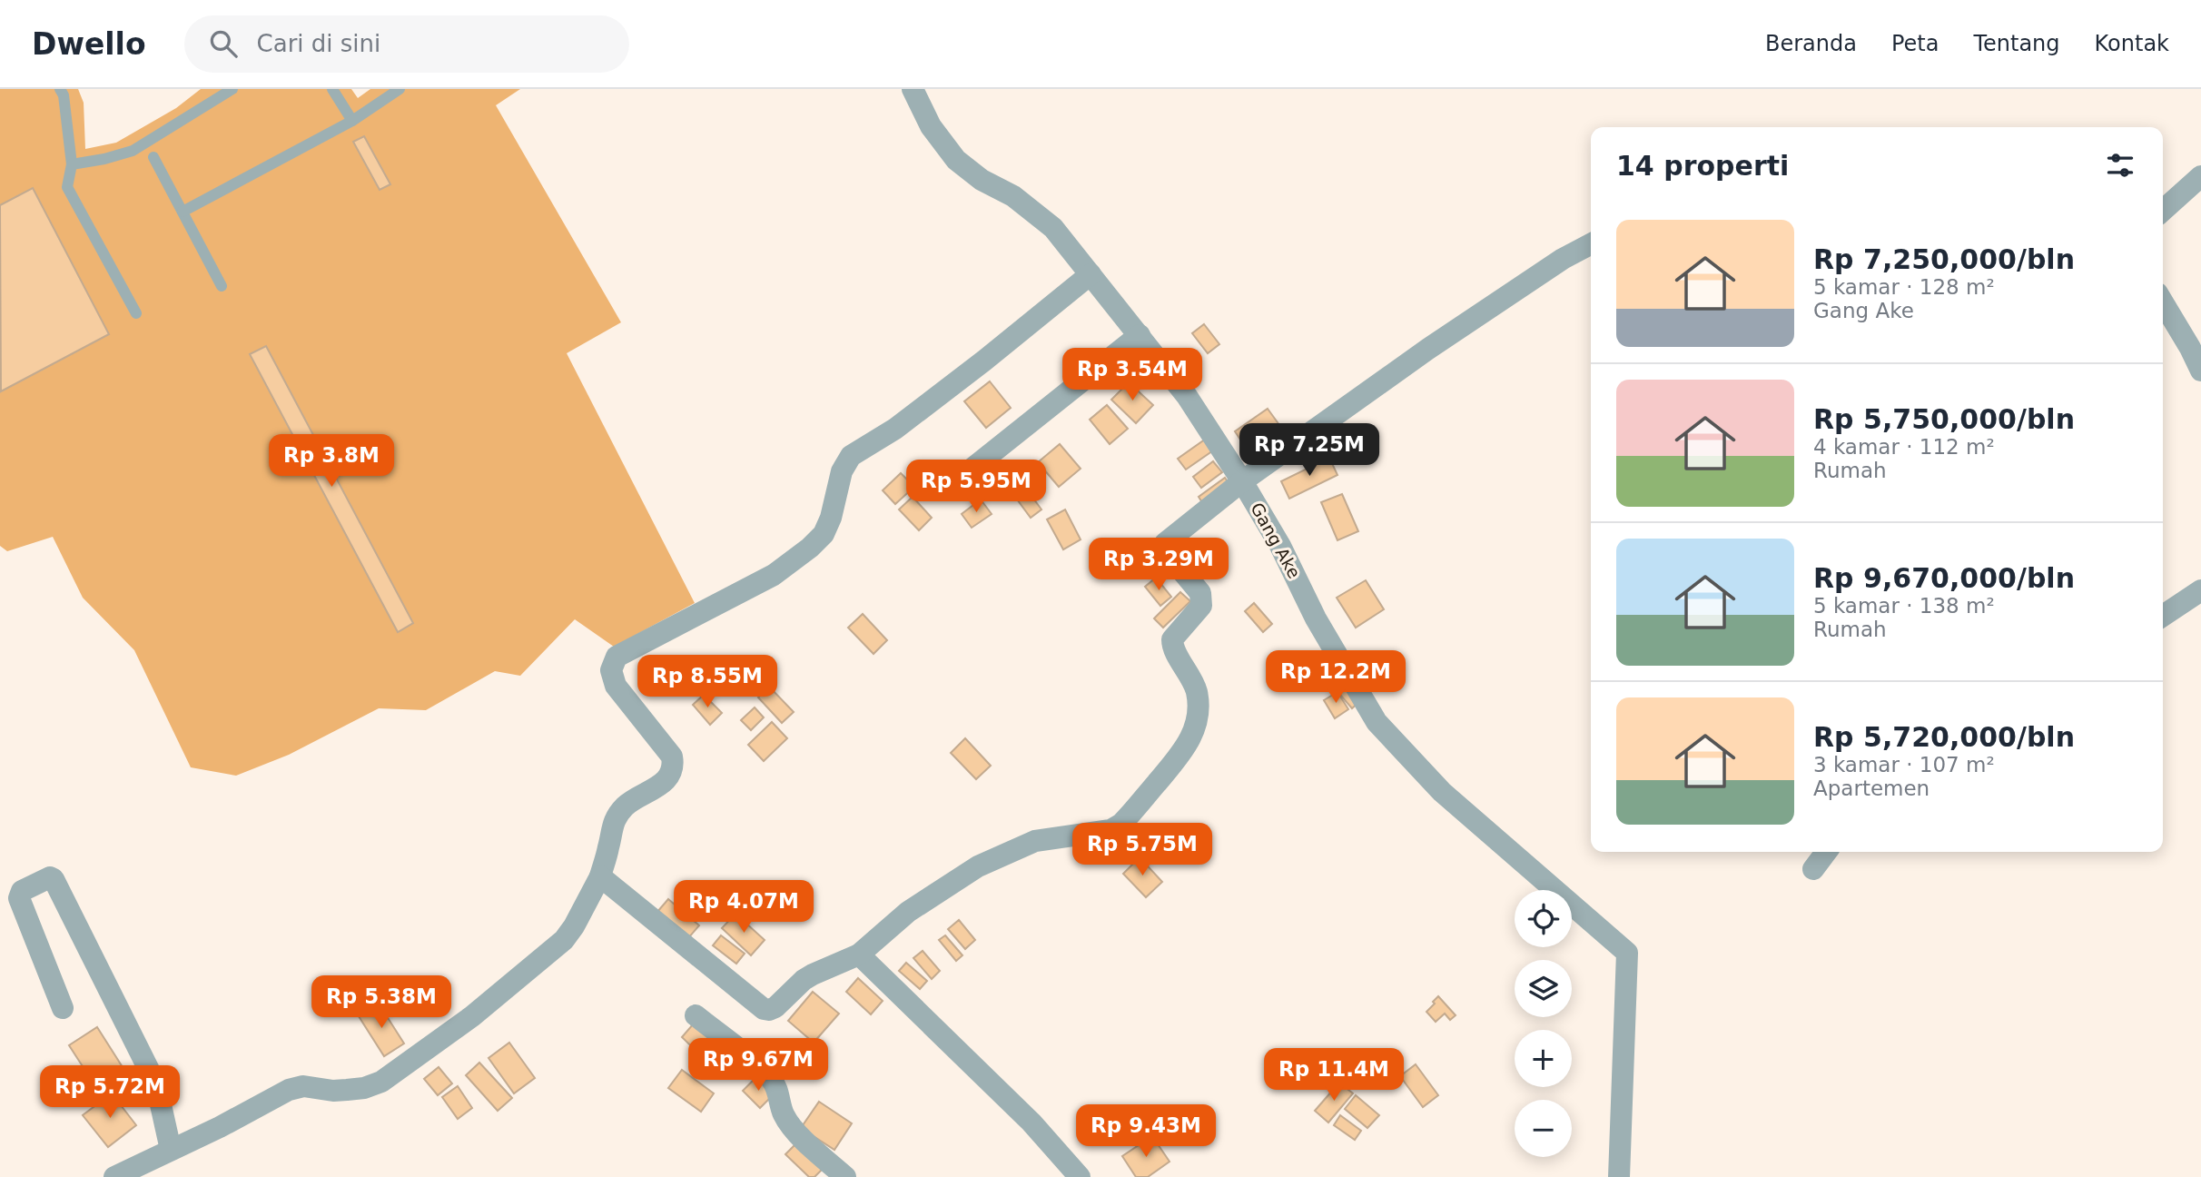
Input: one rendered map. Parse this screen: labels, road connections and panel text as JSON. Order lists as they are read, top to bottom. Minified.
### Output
{"streets":{"street":["Gang Ake"]},"page":{"header":"Dwello","search":"Cari di sini","nav":["Beranda","Peta","Tentang","Kontak"],"heading":"14 properti","list":[{"name":"Rp 7,250,000/bln","note":"5 kamar · 128 m² · Gang Ake"},{"name":"Rp 5,750,000/bln","note":"4 kamar · 112 m² · Rumah"},{"name":"Rp 9,670,000/bln","note":"5 kamar · 138 m² · Rumah"},{"name":"Rp 5,720,000/bln","note":"3 kamar · 107 m² · Apartemen"}],"price":["Rp 3.54M","Rp 7.25M","Rp 3.8M","Rp 5.95M","Rp 3.29M","Rp 12.2M","Rp 8.55M","Rp 5.75M","Rp 4.07M","Rp 5.38M","Rp 9.67M","Rp 11.4M","Rp 5.72M","Rp 9.43M"],"map_buttons":["+","−"]}}
